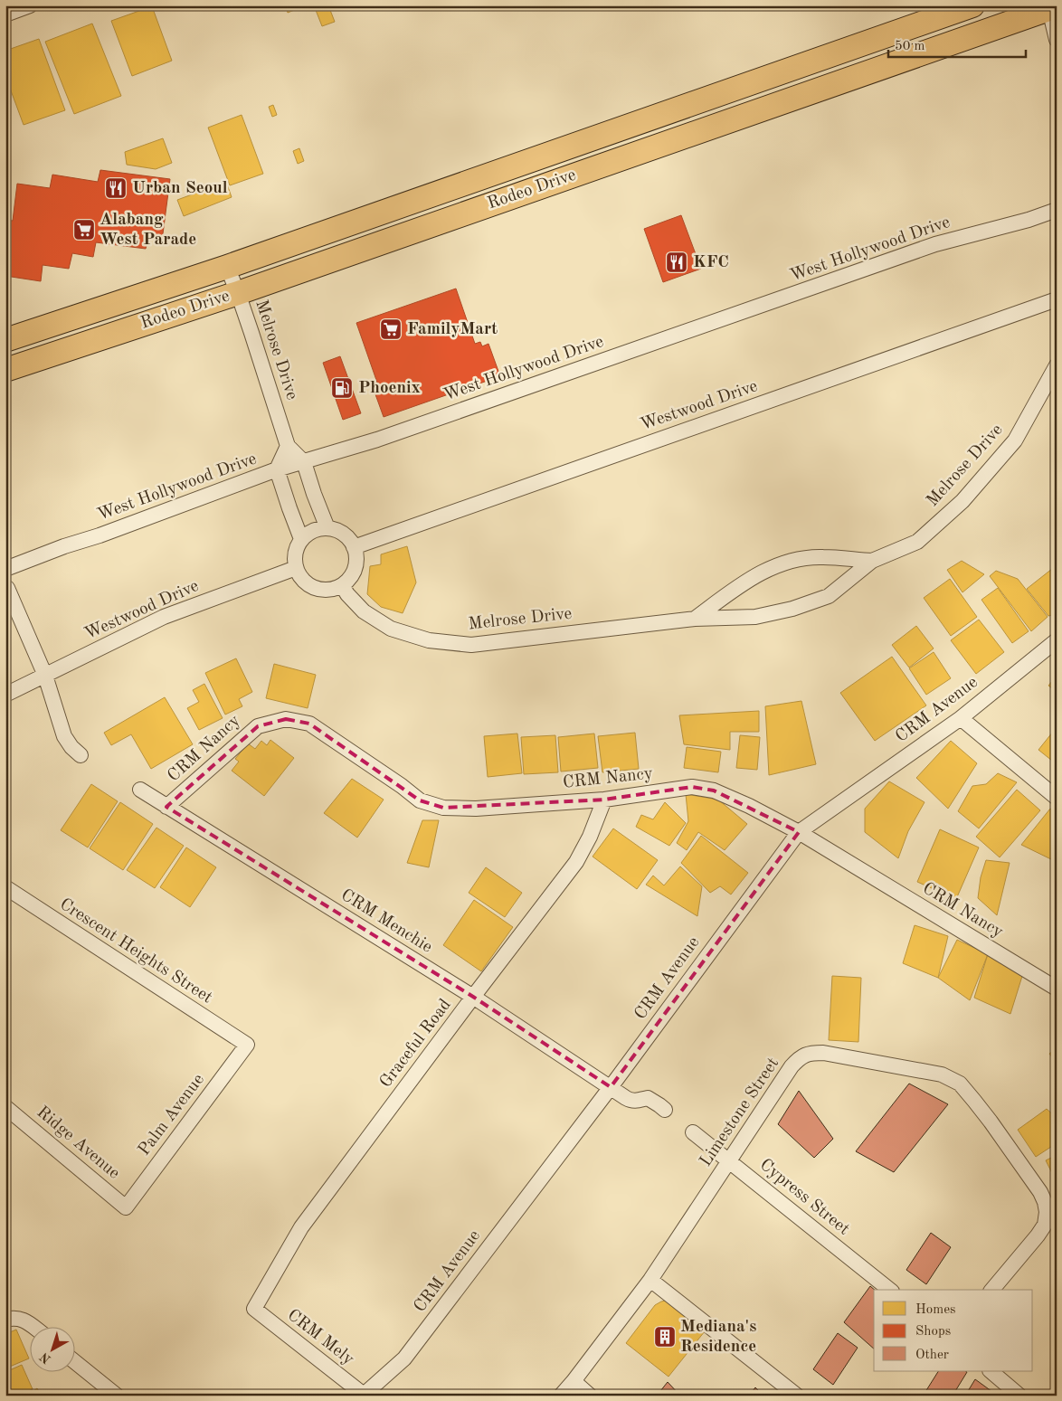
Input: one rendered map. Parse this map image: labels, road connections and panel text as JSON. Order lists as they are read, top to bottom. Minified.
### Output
{"streets":{"main road":["Rodeo Drive"],"street":["West Hollywood Drive","Melrose Drive","Westwood Drive","CRM Avenue","CRM Nancy","CRM Menchie","Crescent Heights Street","Graceful Road","Limestone Street","Palm Avenue","Ridge Avenue","Cypress Street","CRM Mely"]},"crossings":[["Rodeo Drive","Melrose Drive"],["West Hollywood Drive","Melrose Drive"],["Melrose Drive","Westwood Drive"],["CRM Avenue","CRM Nancy"],["CRM Avenue","CRM Menchie"],["CRM Avenue","CRM Mely"],["CRM Nancy","CRM Menchie"],["CRM Nancy","Graceful Road"],["CRM Menchie","Graceful Road"],["Crescent Heights Street","Palm Avenue"],["Graceful Road","CRM Mely"],["Limestone Street","Cypress Street"],["Palm Avenue","Ridge Avenue"]],"places":{"restaurant":["Urban Seoul","KFC"],"supermarket":["Alabang West Parade","FamilyMart"],"fuel station":["Phoenix"],"building":["Mediana's Residence"]},"legend":["Homes","Shops","Other"],"scale_bar":"50 m","north":"bottom left"}
